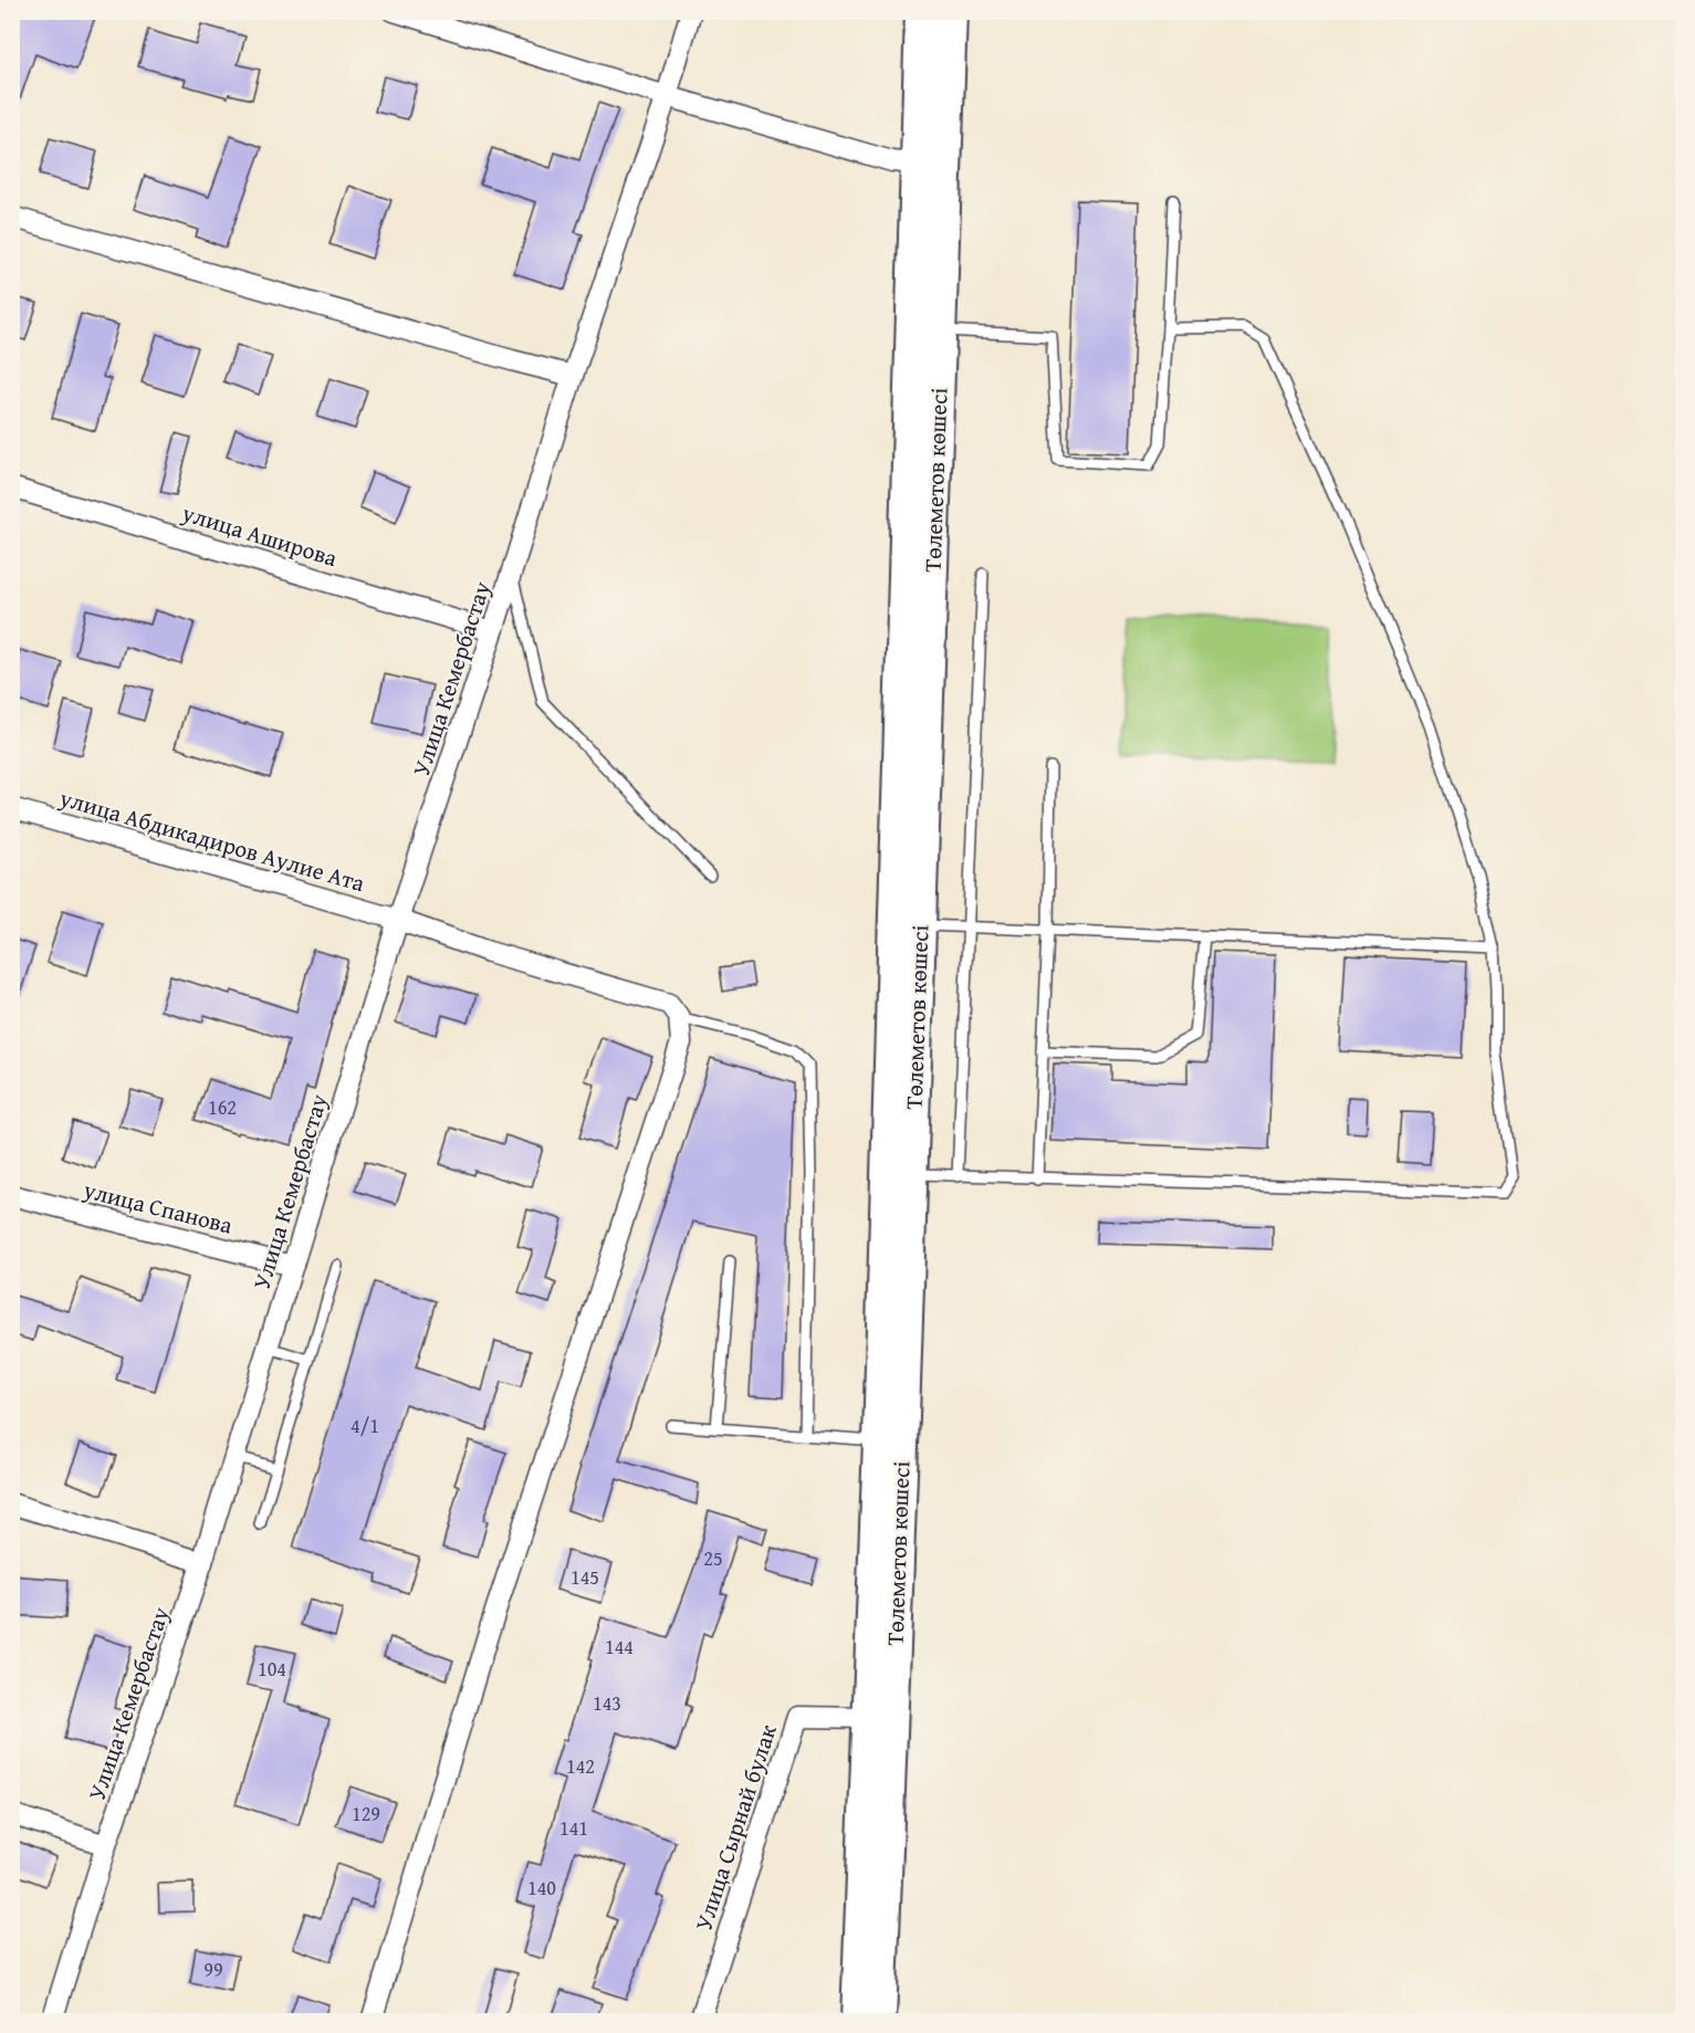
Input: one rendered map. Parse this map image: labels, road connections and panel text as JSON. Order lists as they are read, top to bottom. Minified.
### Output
{"streets":{"main road":["Төлеметов көшесі"],"street":["улица Аширова","Улица Кемербастау","улица Абдикадиров Аулие Ата","улица Спанова","Улица Сырнай булак"]},"crossings":[["Төлеметов көшесі","Улица Сырнай булак"],["улица Аширова","Улица Кемербастау"],["Улица Кемербастау","улица Абдикадиров Аулие Ата"],["Улица Кемербастау","улица Спанова"]],"house_numbers":["162","4/1","25","145","144","104","143","142","129","141","140","99"]}
